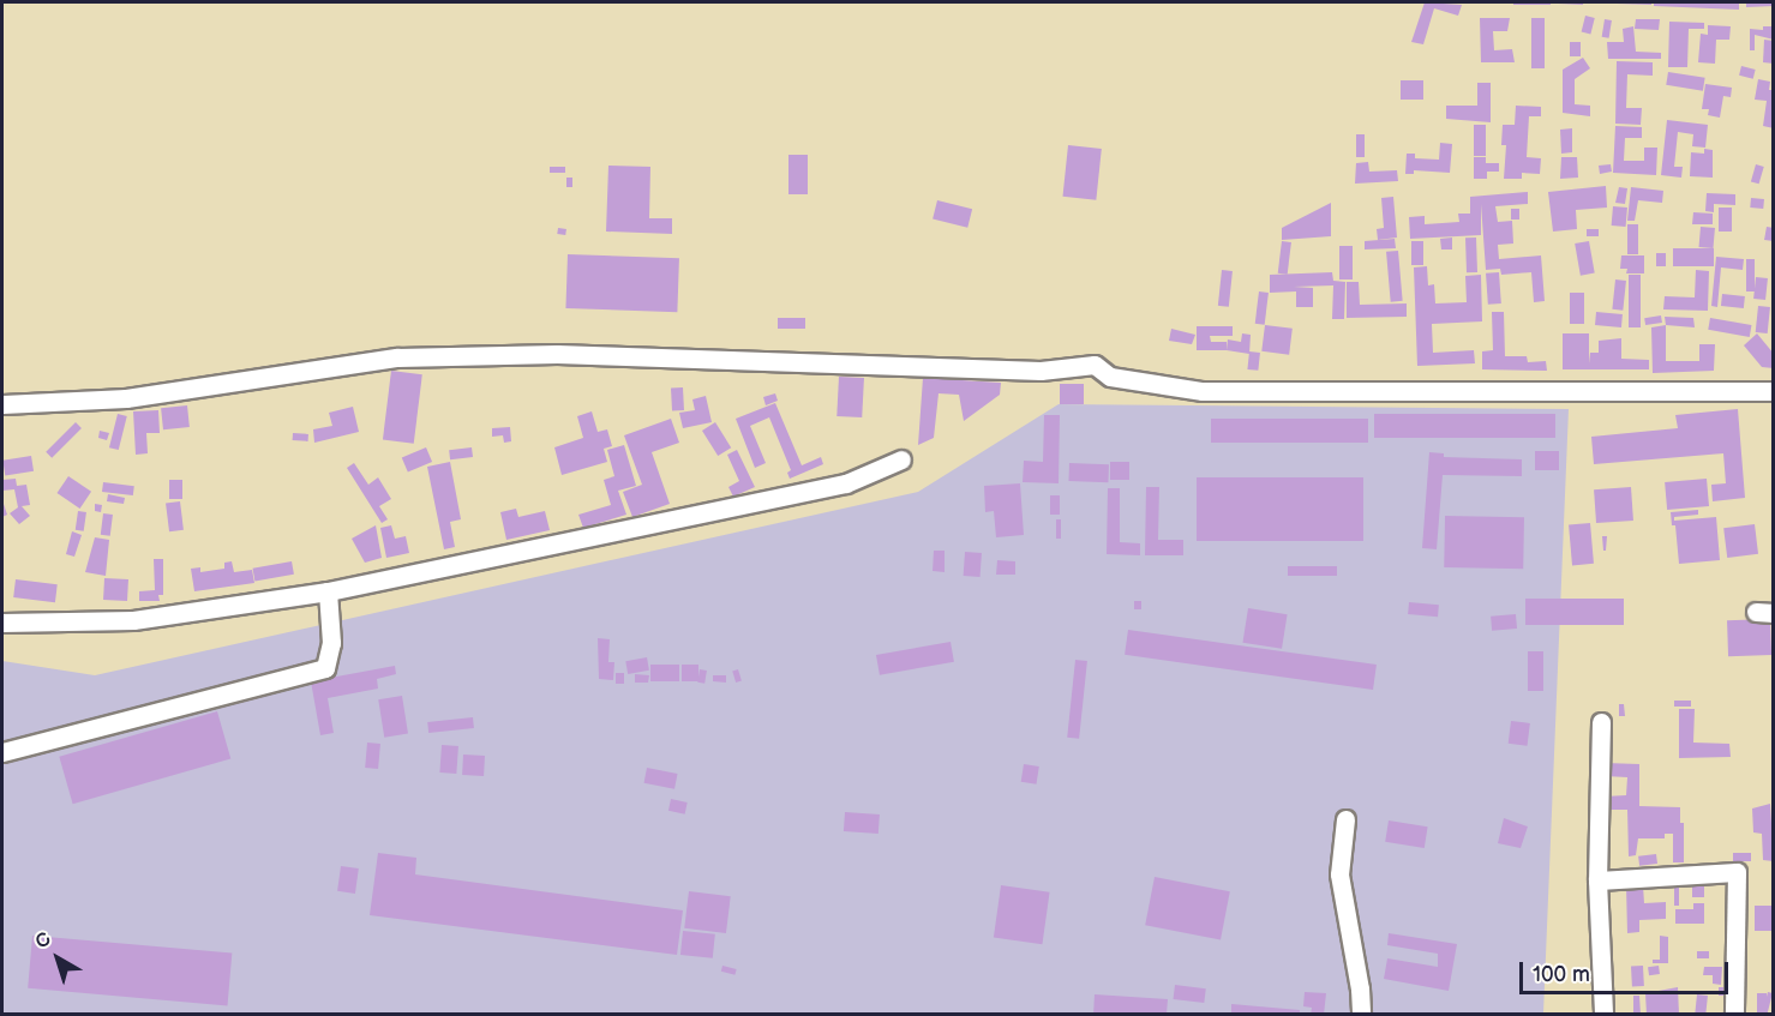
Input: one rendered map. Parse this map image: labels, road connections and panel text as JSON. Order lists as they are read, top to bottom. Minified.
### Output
{"scale_bar":"100 m","north":"top left"}
